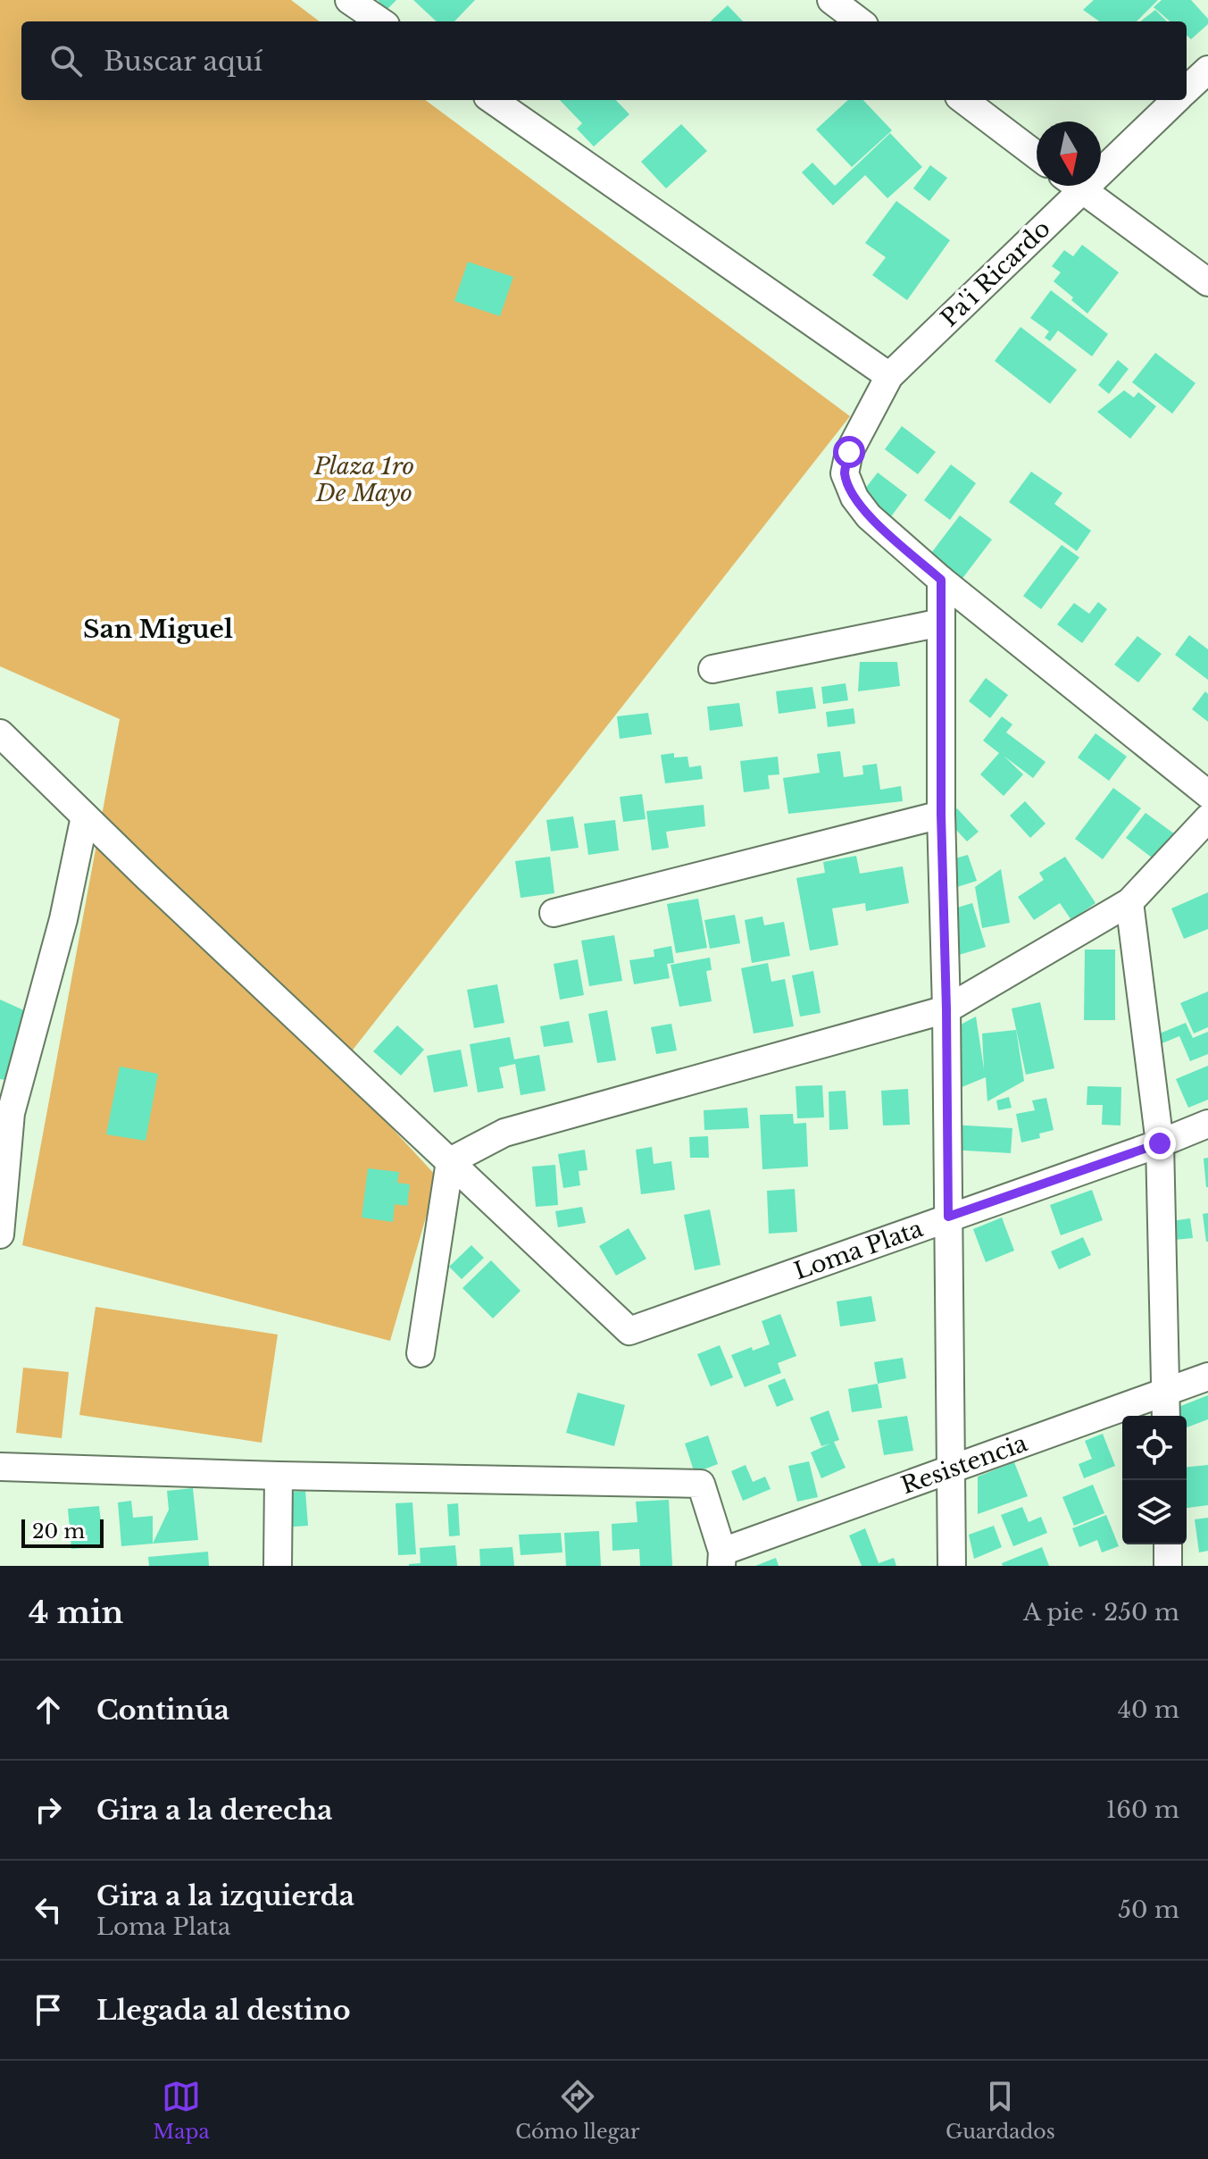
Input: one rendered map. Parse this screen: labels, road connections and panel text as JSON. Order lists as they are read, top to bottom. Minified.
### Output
{"streets":{"street":["Pa'i Ricardo","Loma Plata","Resistencia"]},"districts":["San Miguel"],"parks":["Plaza 1ro De Mayo"],"scale_bar":"20 m","north":"bottom","page":{"search":"Buscar aquí","scale":"20 m","heading":["4 min","A pie · 250 m"],"list":[["Continúa","40 m"],["Gira a la derecha","160 m"],["Gira a la izquierda","Loma Plata","50 m"],"Llegada al destino"],"nav":["Mapa","Cómo llegar","Guardados"]}}
